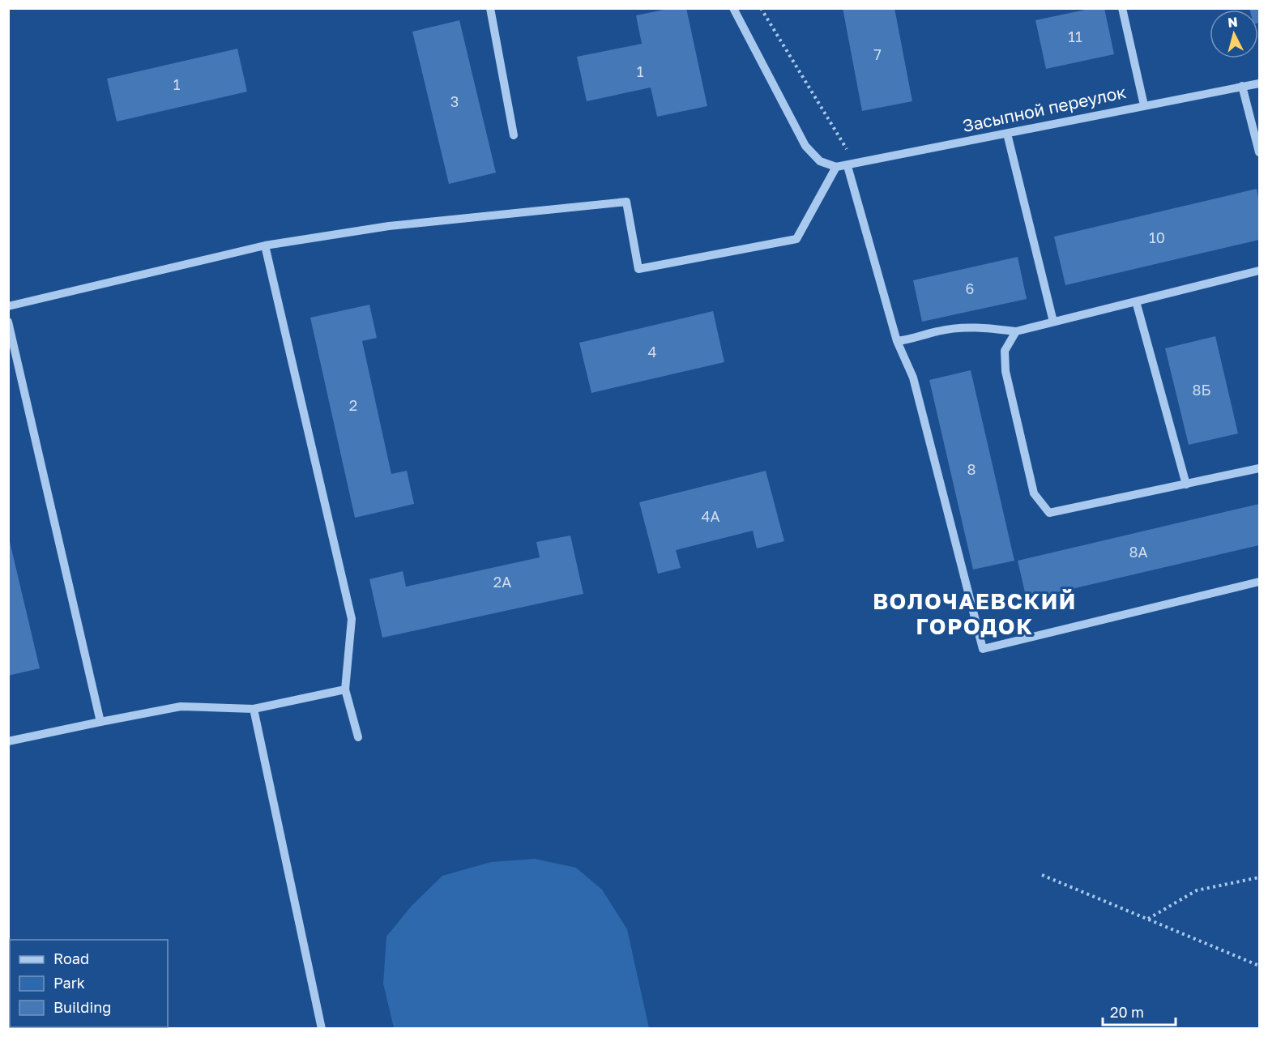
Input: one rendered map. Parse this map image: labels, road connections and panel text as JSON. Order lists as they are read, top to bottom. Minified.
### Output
{"streets":{"street":["Засыпной переулок"]},"districts":["ВОЛОЧАЕВСКИЙ ГОРОДОК"],"house_numbers":["11","7","1","1","3","10","6","4","8Б","2","8","4А","8А","2А"],"legend":["Road","Park","Building"],"scale_bar":"20 m","north":"top"}
